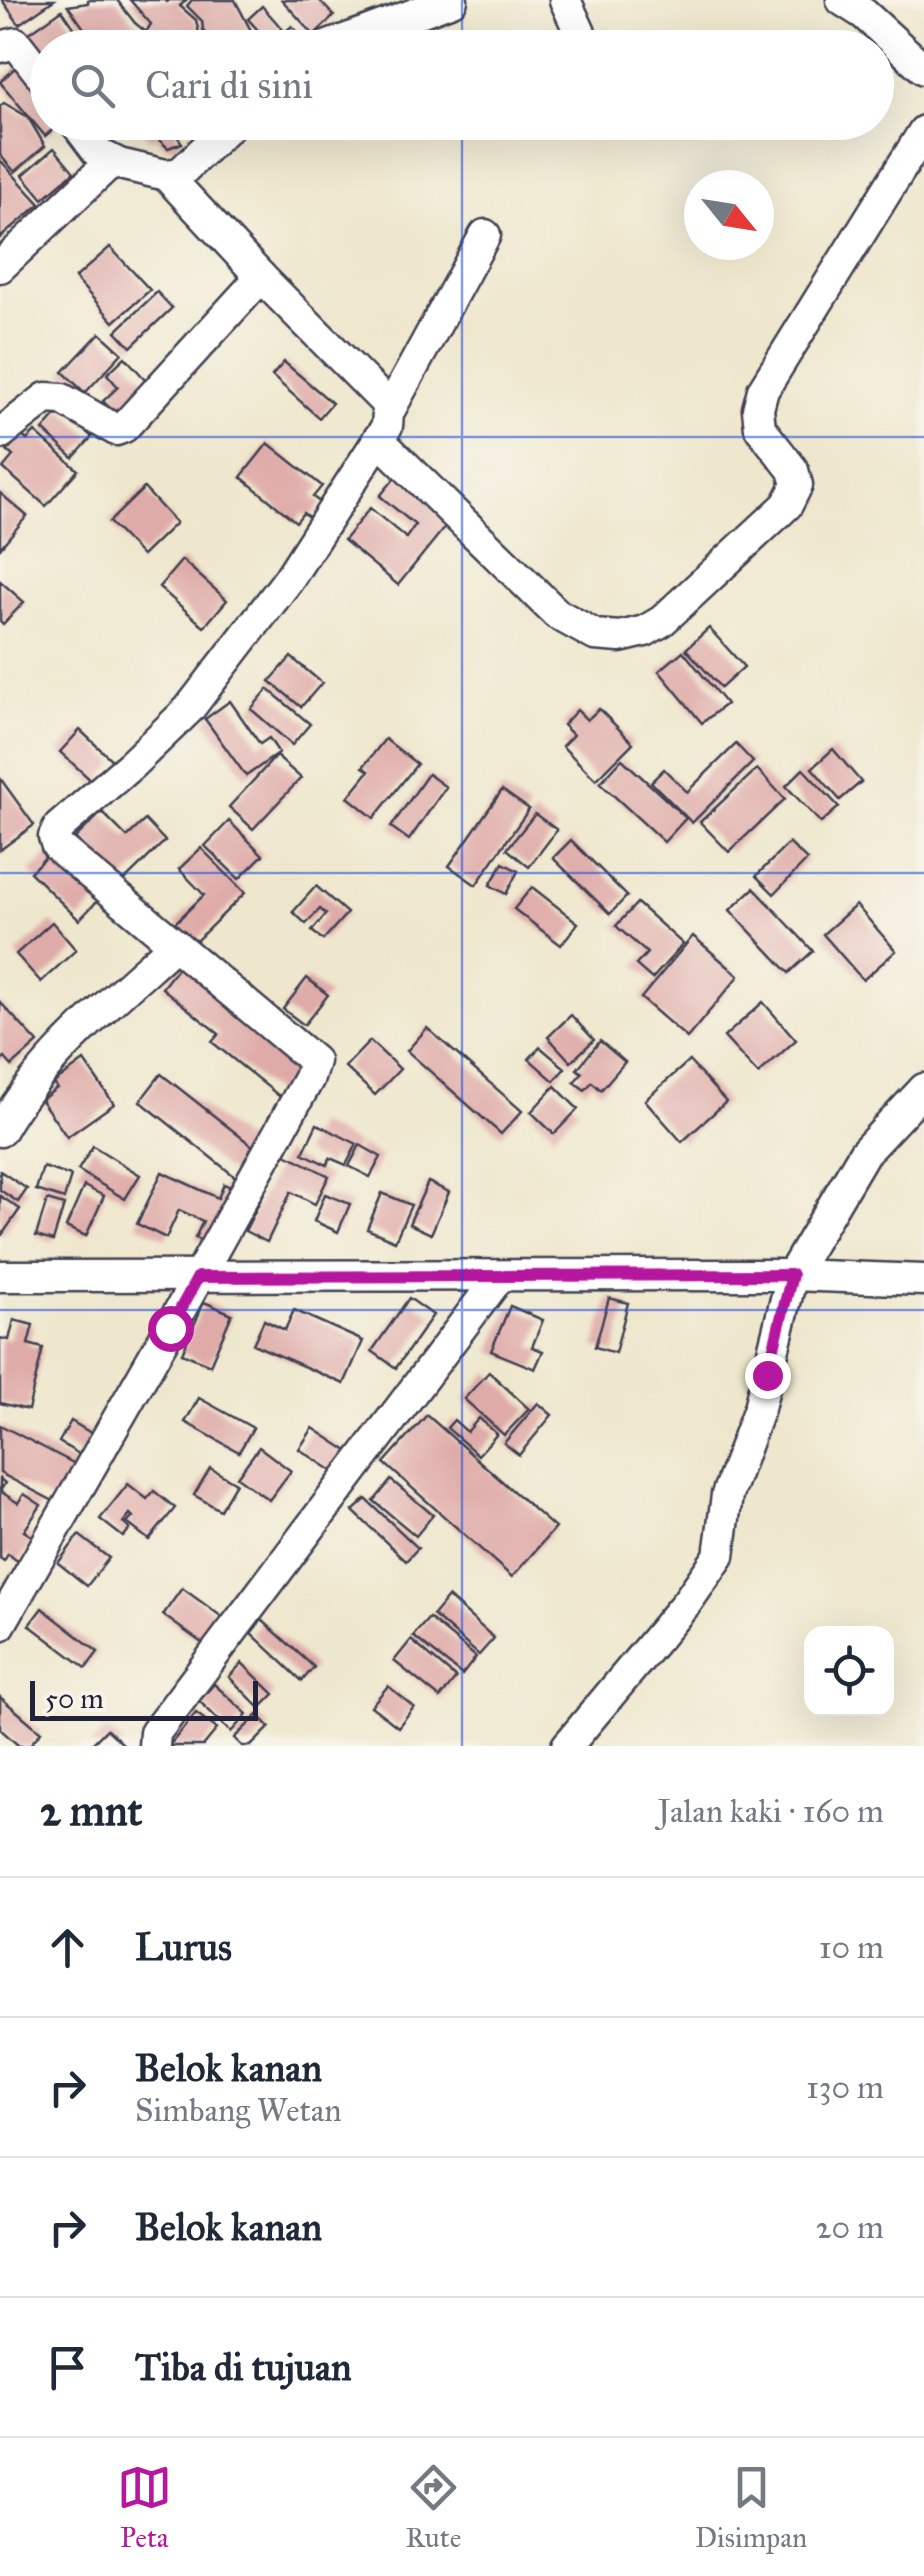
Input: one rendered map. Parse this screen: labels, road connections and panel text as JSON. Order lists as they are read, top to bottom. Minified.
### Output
{"scale_bar":"50 m","north":"bottom right","page":{"search":"Cari di sini","scale":"50 m","heading":["2 mnt","Jalan kaki · 160 m"],"list":[["Lurus","10 m"],["Belok kanan","Simbang Wetan","130 m"],["Belok kanan","20 m"],"Tiba di tujuan"],"nav":["Peta","Rute","Disimpan"]}}
